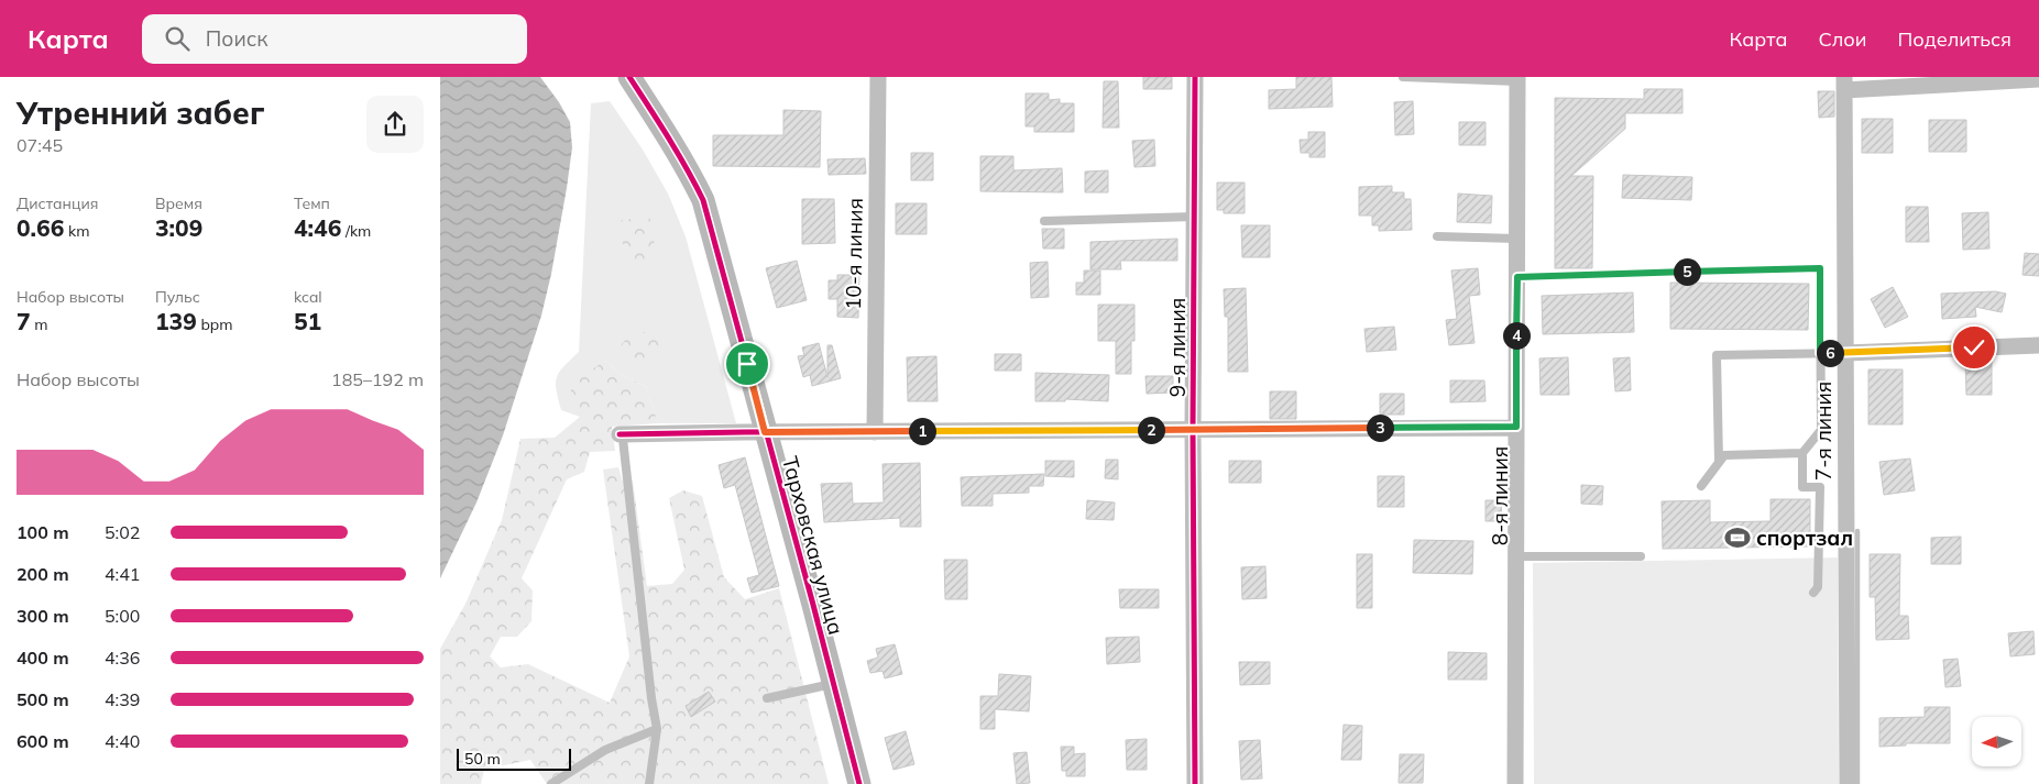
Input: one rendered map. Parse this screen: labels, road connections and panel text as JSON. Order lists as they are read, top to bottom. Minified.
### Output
{"streets":{"street":["10-я линия","9-я линия","7-я линия","8-я линия","Тарховская улица"]},"places":{"sports":["спортзал"]},"scale_bar":"50 m","north":"left","page":{"header":"Карта","search":"Поиск","nav":["Карта","Слои","Поделиться"],"heading":["Утренний забег","07:45"],"stats":[["Дистанция","0.66 km"],["Время","3:09"],["Темп","4:46 /km"],["Набор высоты","7 m"],["Пульс","139 bpm"],["kcal","51"]],"pins":["5","4","6","3","2","1"],"chart":["Набор высоты","185–192 m"],"list":[{"name":"100 m","note":"5:02"},{"name":"200 m","note":"4:41"},{"name":"300 m","note":"5:00"},{"name":"400 m","note":"4:36"},{"name":"500 m","note":"4:39"},{"name":"600 m","note":"4:40"}],"scale":"50 m"}}
